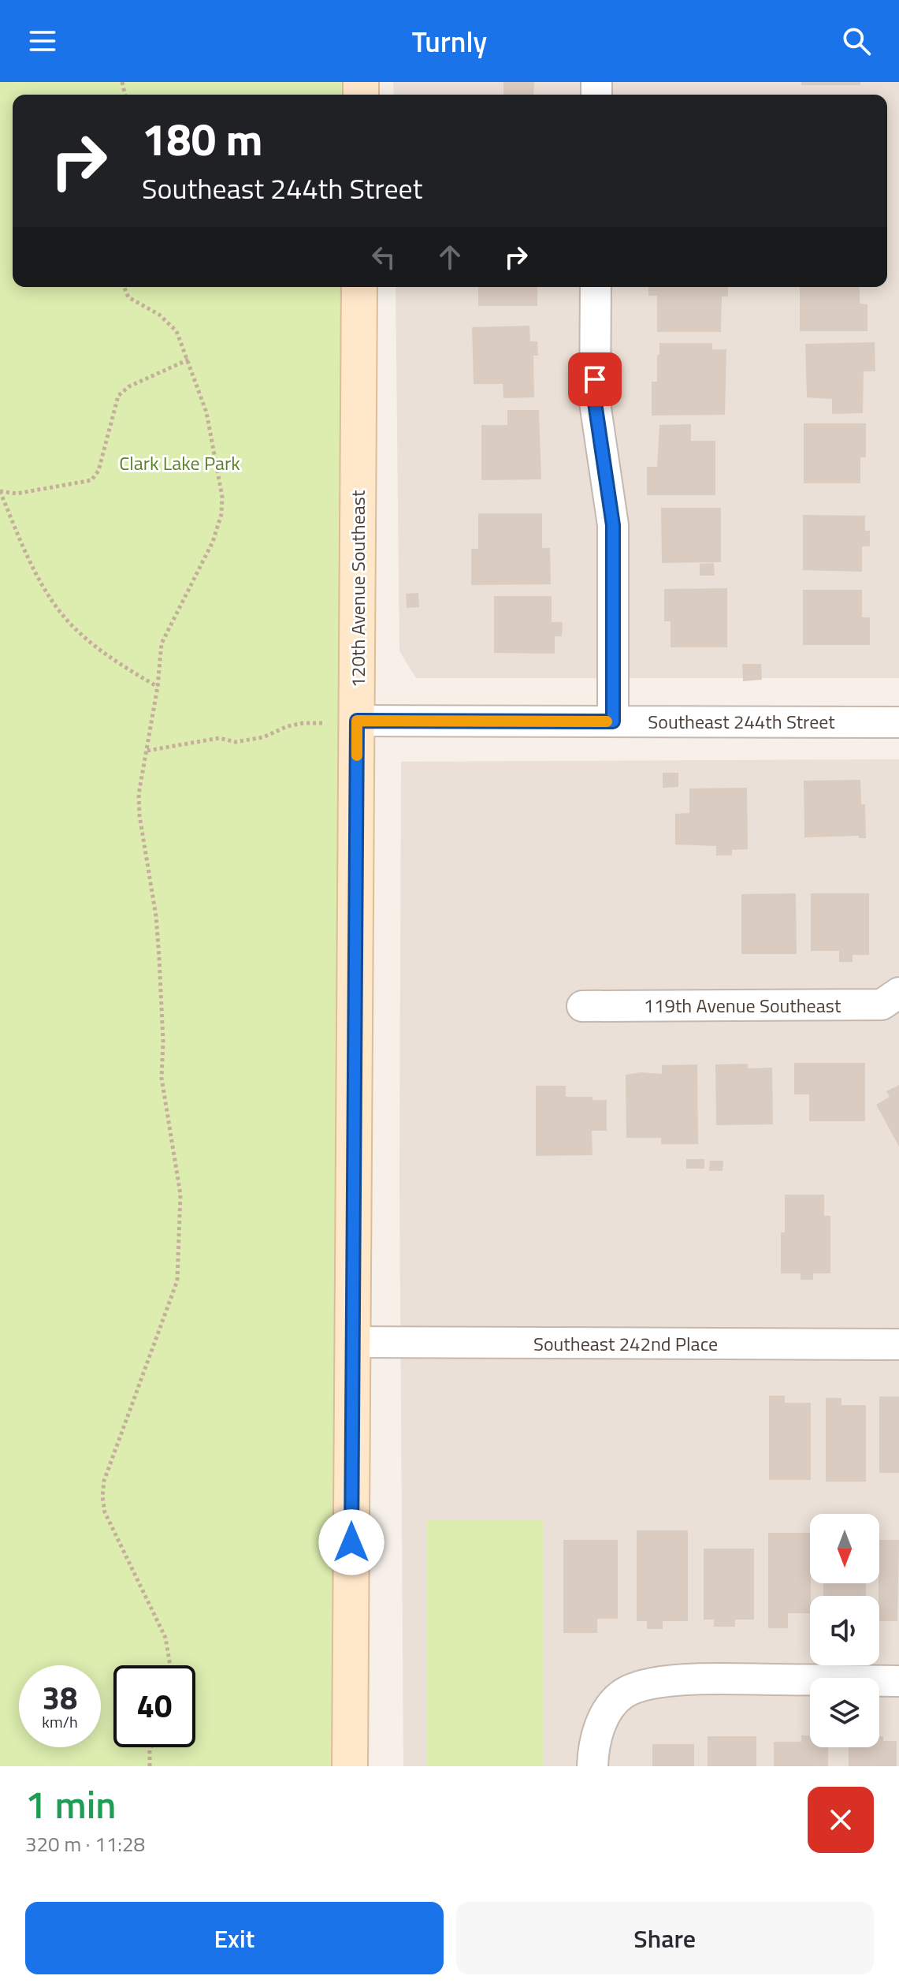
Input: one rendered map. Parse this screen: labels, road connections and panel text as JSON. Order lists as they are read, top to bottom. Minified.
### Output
{"streets":{"street":["120th Avenue Southeast","Southeast 244th Street","119th Avenue Southeast","Southeast 242nd Place"]},"crossings":[["120th Avenue Southeast","Southeast 244th Street"],["120th Avenue Southeast","Southeast 242nd Place"]],"parks":["Clark Lake Park"],"north":"bottom","page":{"header":"Turnly","turn":["180 m","Southeast 244th Street"],"speed":"38 km/h","limit":"40","heading":["1 min","320 m · 11:28"],"buttons":["Exit","Share"]}}
